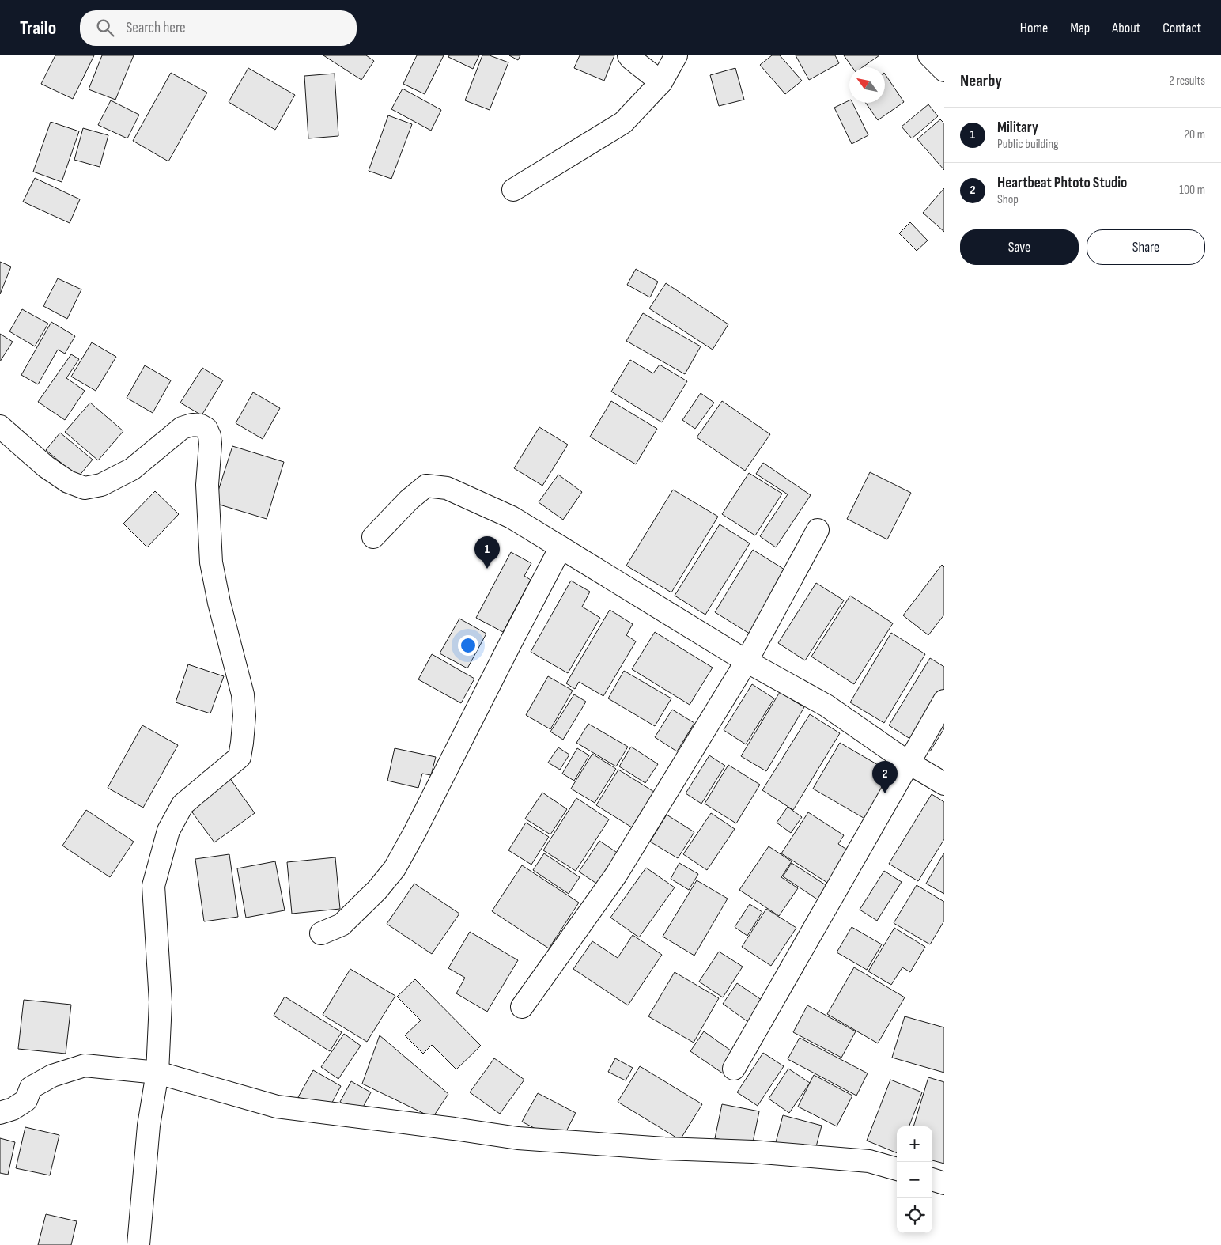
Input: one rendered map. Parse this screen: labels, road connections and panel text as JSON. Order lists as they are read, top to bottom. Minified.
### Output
{"north":"top left","page":{"header":"Trailo","search":"Search here","nav":["Home","Map","About","Contact"],"heading":["Nearby","2 results"],"list":[{"mark":"1","name":"Military","note":"Public building","value":"20 m"},{"mark":"2","name":"Heartbeat Phtoto Studio","note":"Shop","value":"100 m"}],"buttons":["Save","Share"],"pins":["1","2"],"map_buttons":["+","−"]}}
